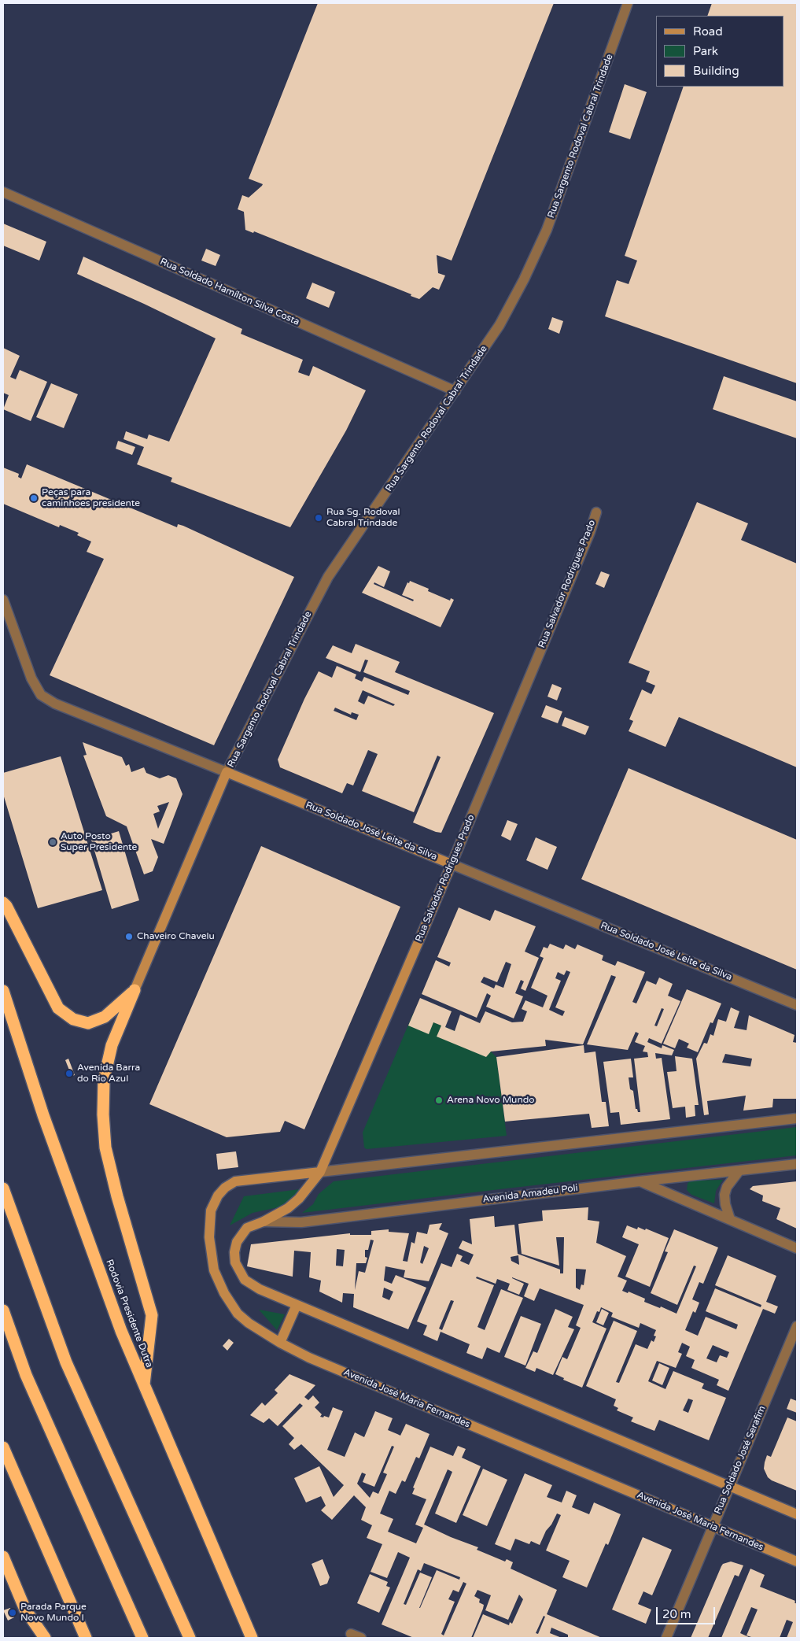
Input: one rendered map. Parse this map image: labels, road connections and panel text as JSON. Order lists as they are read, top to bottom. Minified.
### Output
{"streets":{"highway":["Rodovia Presidente Dutra"],"main road":["Rua Sargento Rodoval Cabral Trindade","Rua Salvador Rodrigues Prado","Rua Soldado José Leite da Silva","Avenida José Maria Fernandes"],"street":["Rua Soldado Hamílton Silva Costa","Avenida Amadeu Poli","Rua Soldado José Serafim"]},"crossings":[["Rua Sargento Rodoval Cabral Trindade","Rua Soldado Hamílton Silva Costa"],["Rua Sargento Rodoval Cabral Trindade","Rua Soldado José Leite da Silva"],["Rua Salvador Rodrigues Prado","Rua Soldado José Leite da Silva"],["Rua Salvador Rodrigues Prado","Avenida Amadeu Poli"],["Rua Salvador Rodrigues Prado","Avenida José Maria Fernandes"],["Avenida José Maria Fernandes","Rua Soldado José Serafim"]],"places":["Peças para caminhoes presidente","Rua Sg. Rodoval Cabral Trindade","Auto Posto Super Presidente","Chaveiro Chavelu","Avenida Barra do Rio Azul","Arena Novo Mundo","Parada Parque Novo Mundo I"],"legend":["Road","Park","Building"],"scale_bar":"20 m"}
